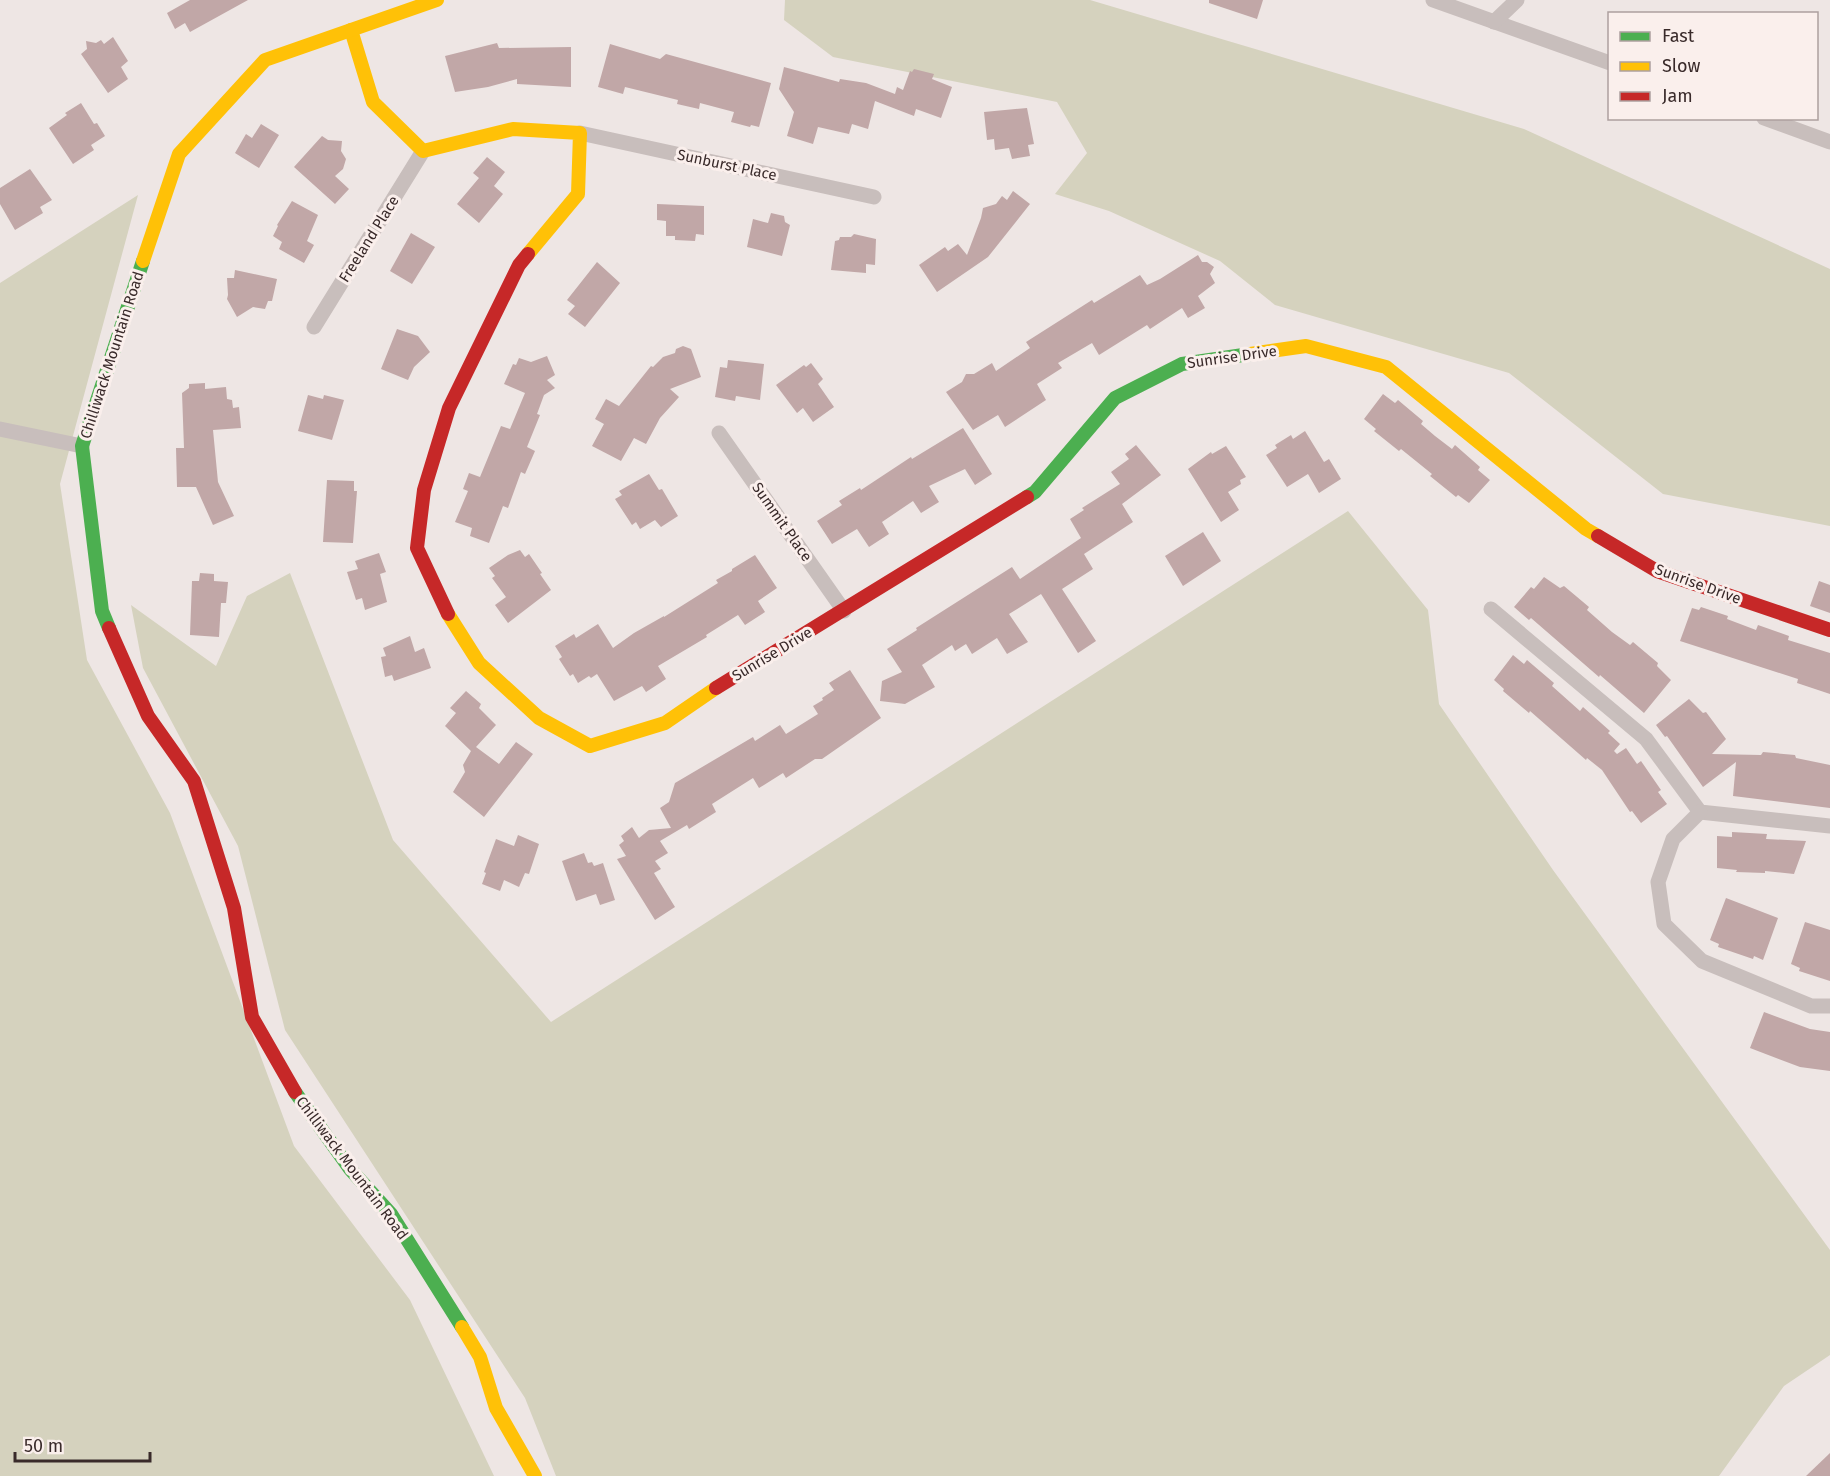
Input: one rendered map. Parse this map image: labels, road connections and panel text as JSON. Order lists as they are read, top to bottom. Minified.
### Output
{"streets":{"street":["Sunburst Place","Freeland Place","Chilliwack Mountain Road","Sunrise Drive","Summit Place"]},"crossings":[["Sunburst Place","Sunrise Drive"],["Sunrise Drive","Summit Place"]],"legend":["Fast","Slow","Jam"],"scale_bar":"50 m"}
